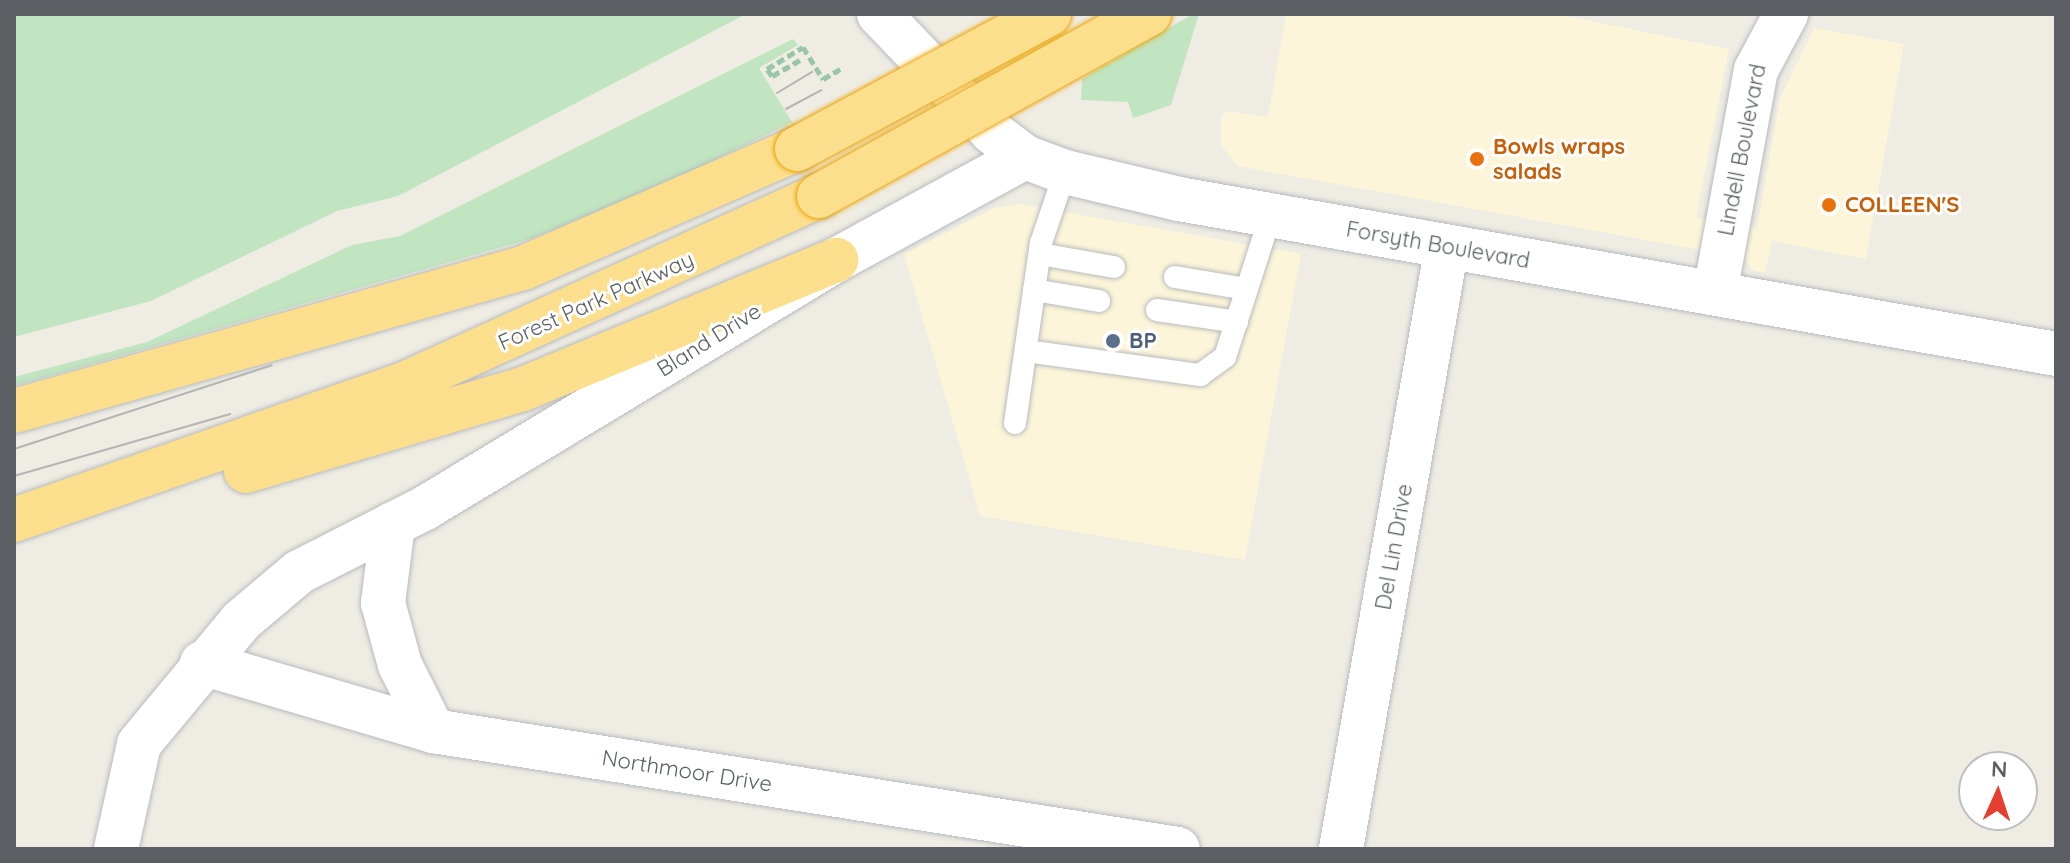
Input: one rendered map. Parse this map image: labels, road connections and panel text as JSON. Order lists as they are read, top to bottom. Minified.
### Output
{"streets":{"highway":["Forest Park Parkway"],"street":["Lindell Boulevard","Forsyth Boulevard","Bland Drive","Del Lin Drive","Northmoor Drive"]},"crossings":[["Lindell Boulevard","Forsyth Boulevard"],["Forsyth Boulevard","Bland Drive"],["Forsyth Boulevard","Del Lin Drive"],["Bland Drive","Northmoor Drive"]],"places":["Bowls wraps salads","COLLEEN'S","BP"],"north":"top"}
